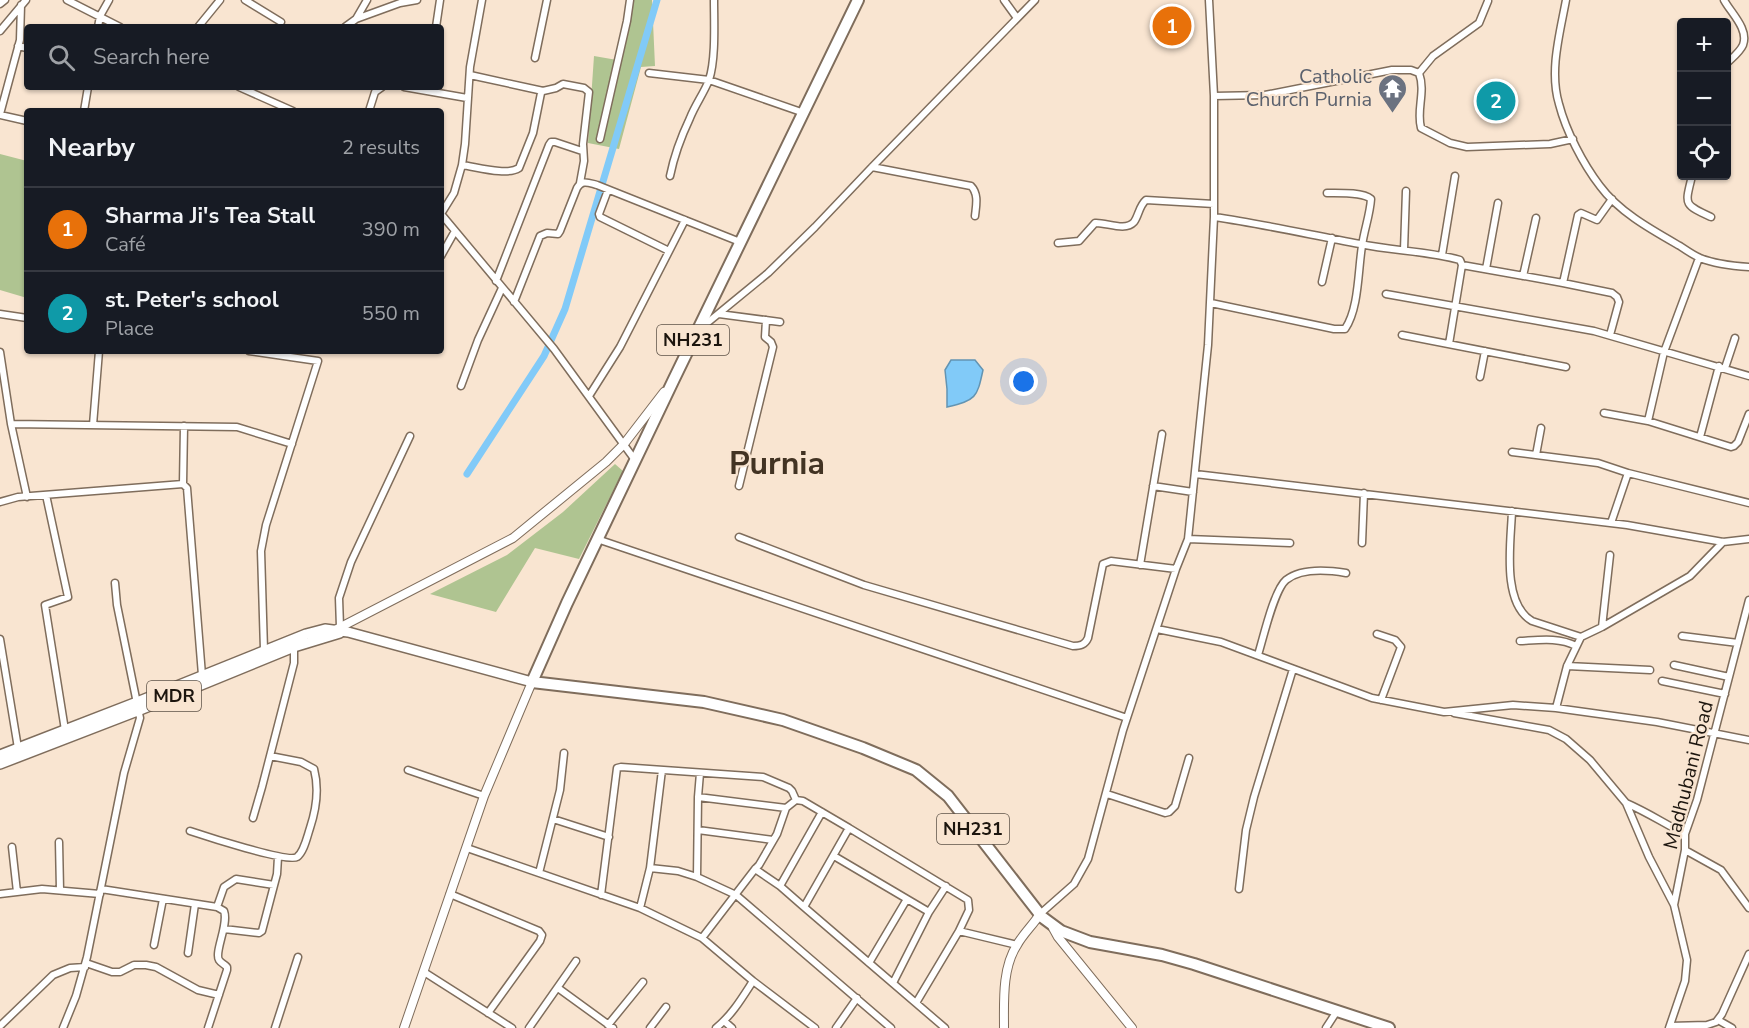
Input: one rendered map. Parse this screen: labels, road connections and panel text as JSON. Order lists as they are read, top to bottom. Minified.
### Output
{"streets":{"highway":["NH231"],"main road":["MDR"],"street":["Madhubani Road"]},"crossings":[["NH231","MDR"]],"districts":["Purnia"],"places":{"temple":["Catholic Church Purnia"]},"page":{"pins":["1","2"],"map_buttons":["+","−"],"search":"Search here","heading":["Nearby","2 results"],"list":[{"mark":"1","name":"Sharma Ji's Tea Stall","note":"Café","value":"390 m"},{"mark":"2","name":"st. Peter's school","note":"Place","value":"550 m"}]}}
